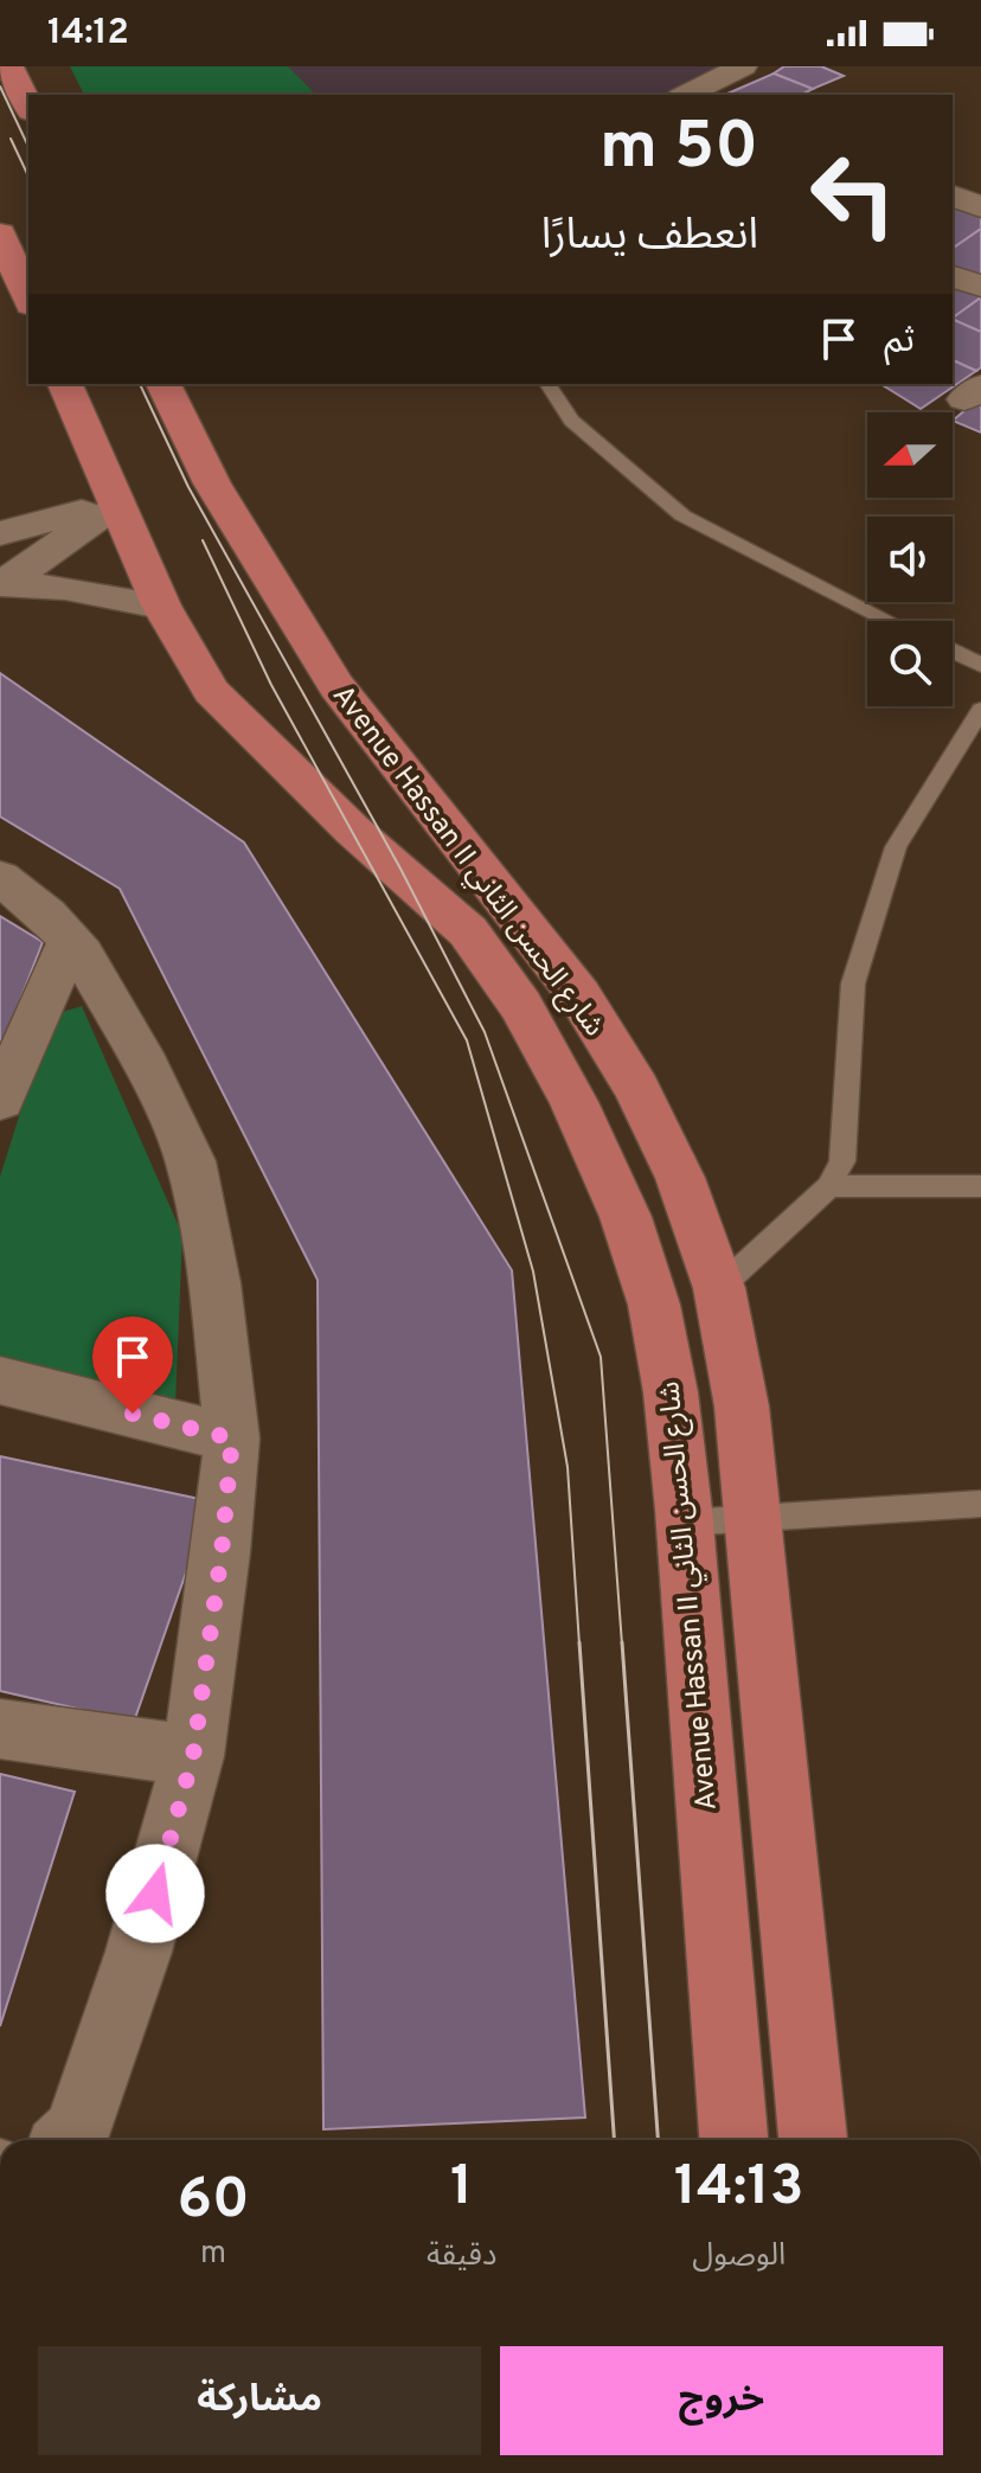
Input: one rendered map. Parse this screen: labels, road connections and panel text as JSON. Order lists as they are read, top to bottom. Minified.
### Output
{"streets":{"highway":["Avenue Hassan II شارع الحسن الثاني"]},"north":"left","page":{"status":"14:12","turn":["50 m","انعطف يسارًا"],"then":"ثم","eta":["14:13","الوصول","1","دقيقة","60","m"],"buttons":["خروج","مشاركة"]}}
